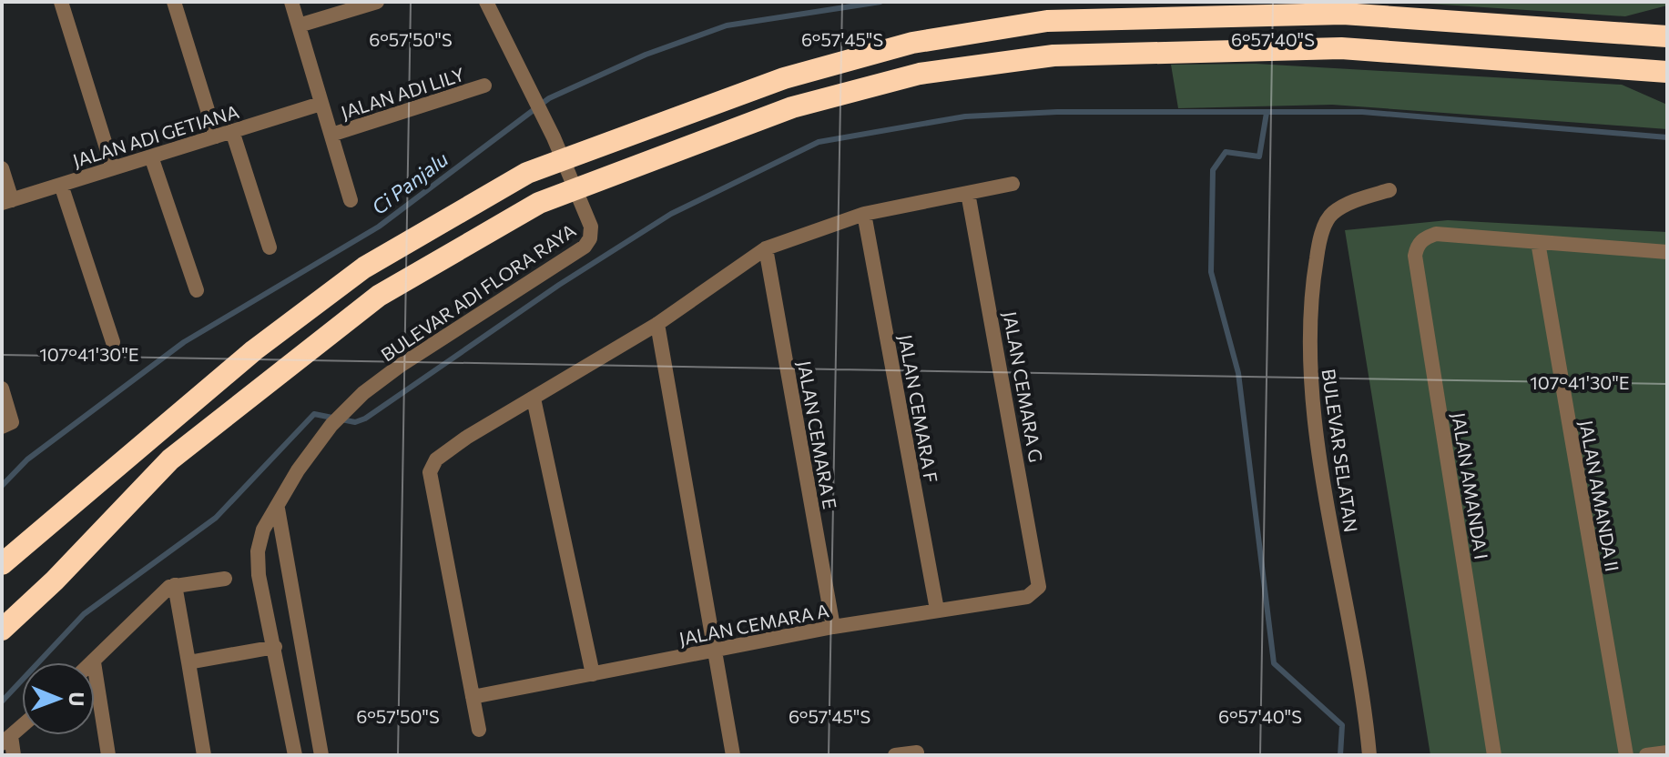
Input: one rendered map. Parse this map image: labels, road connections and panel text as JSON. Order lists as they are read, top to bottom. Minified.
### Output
{"streets":{"street":["JALAN ADI LILY","JALAN ADI GETIANA","BULEVAR ADI FLORA RAYA","JALAN CEMARA G","JALAN CEMARA F","JALAN CEMARA E","BULEVAR SELATAN","JALAN AMANDA I","JALAN AMANDA II","JALAN CEMARA A"]},"crossings":[["JALAN CEMARA G","JALAN CEMARA A"],["JALAN CEMARA F","JALAN CEMARA A"],["JALAN CEMARA E","JALAN CEMARA A"],["JALAN AMANDA I","JALAN AMANDA II"]],"water":["Ci Panjalu"],"north":"right","coordinates":["6°57'50\"S","6°57'45\"S","6°57'40\"S","107°41'30\"E"]}
